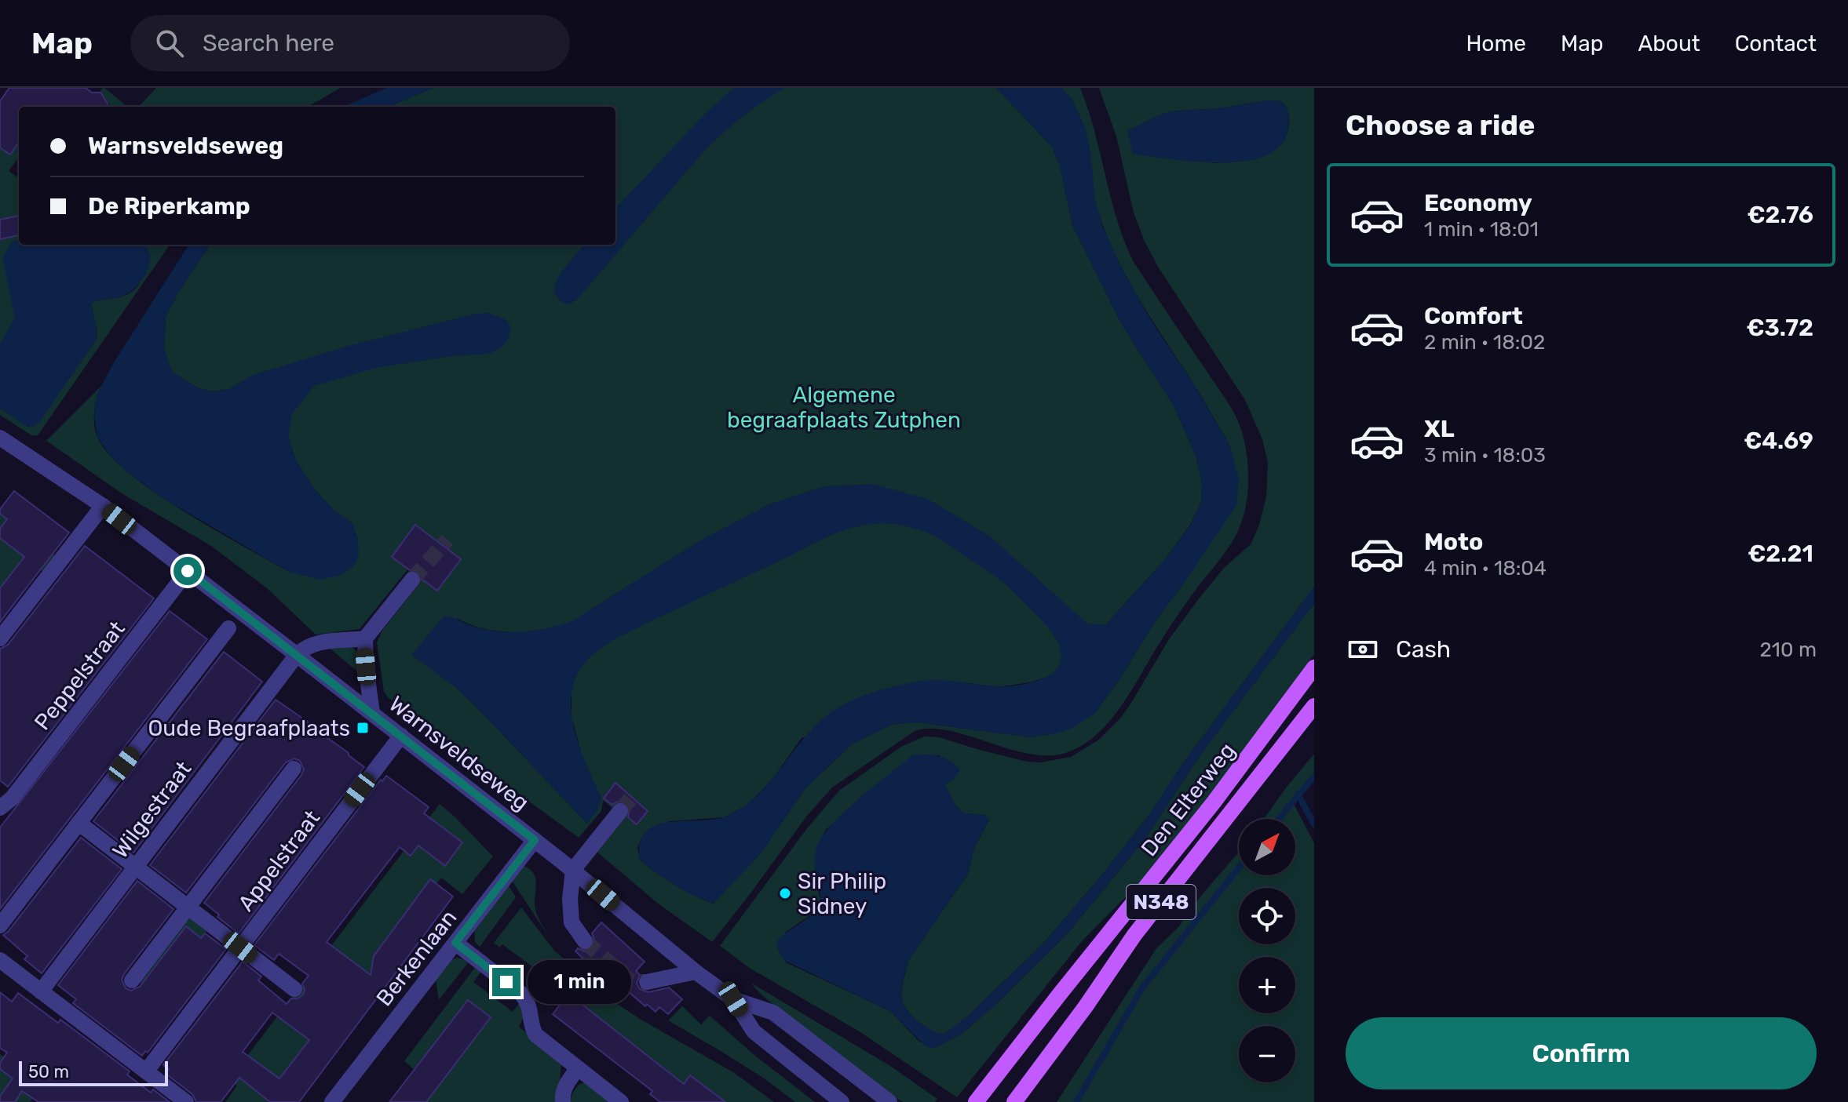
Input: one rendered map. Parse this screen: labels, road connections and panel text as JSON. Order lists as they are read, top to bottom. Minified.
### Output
{"streets":{"main road":["Den Elterweg","N348"],"street":["Peppelstraat","Warnsveldseweg","Wilgestraat","Appelstraat","Berkenlaan"]},"crossings":[["Peppelstraat","Warnsveldseweg"],["Warnsveldseweg","Wilgestraat"],["Warnsveldseweg","Appelstraat"],["Warnsveldseweg","Berkenlaan"]],"parks":["Algemene begraafplaats Zutphen"],"places":{"transit":["Oude Begraafplaats"],"other":["Sir Philip Sidney"]},"scale_bar":"50 m","north":"top right","page":{"header":"Map","search":"Search here","nav":["Home","Map","About","Contact"],"heading":"Choose a ride","banner":["Warnsveldseweg","De Riperkamp"],"list":[{"name":"Economy","note":"1 min · 18:01","value":"€2.76"},{"name":"Comfort","note":"2 min · 18:02","value":"€3.72"},{"name":"XL","note":"3 min · 18:03","value":"€4.69"},{"name":"Moto","note":"4 min · 18:04","value":"€2.21"}],"pay":["Cash","210 m"],"map_buttons":["+","−"],"bubble":"1 min","buttons":"Confirm","scale":"50 m"}}
